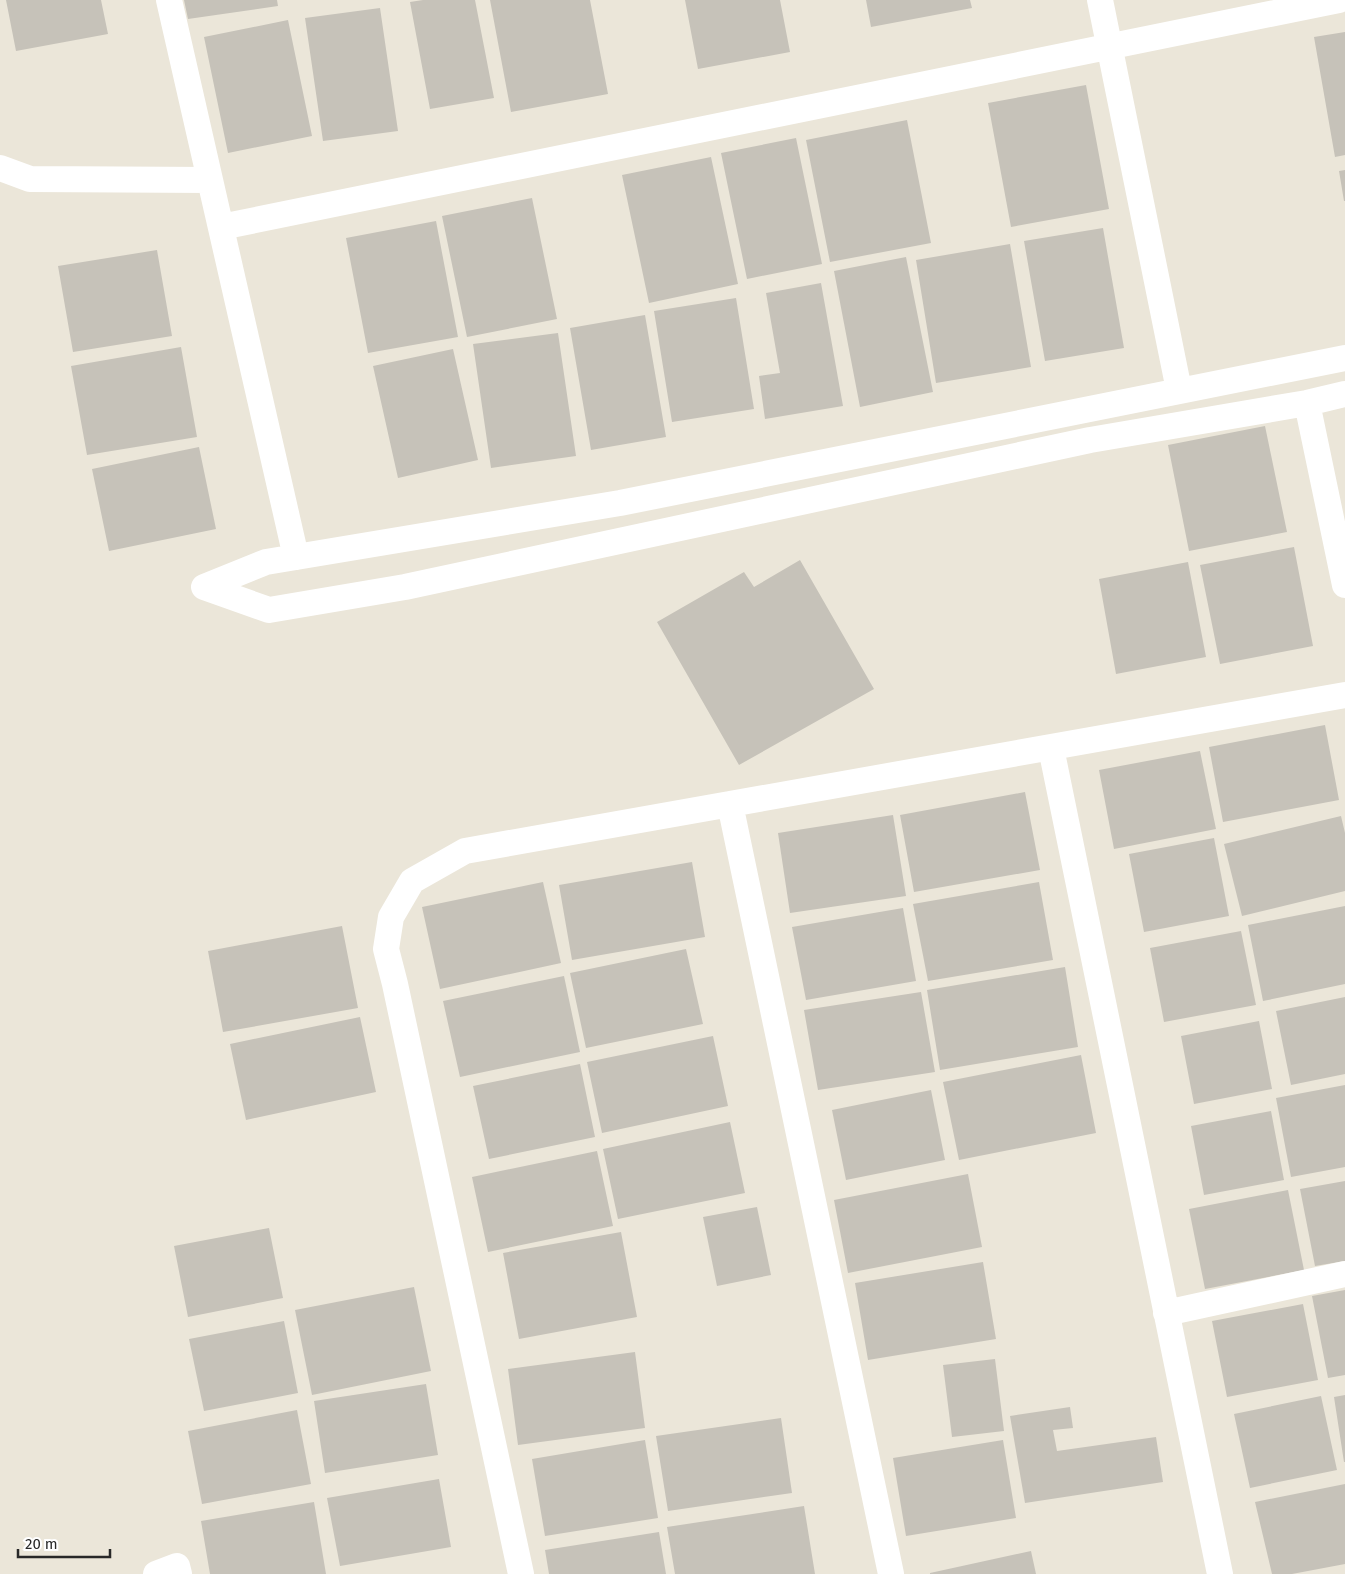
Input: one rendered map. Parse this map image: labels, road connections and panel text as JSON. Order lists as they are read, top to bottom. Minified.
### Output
{"scale_bar":"20 m"}
